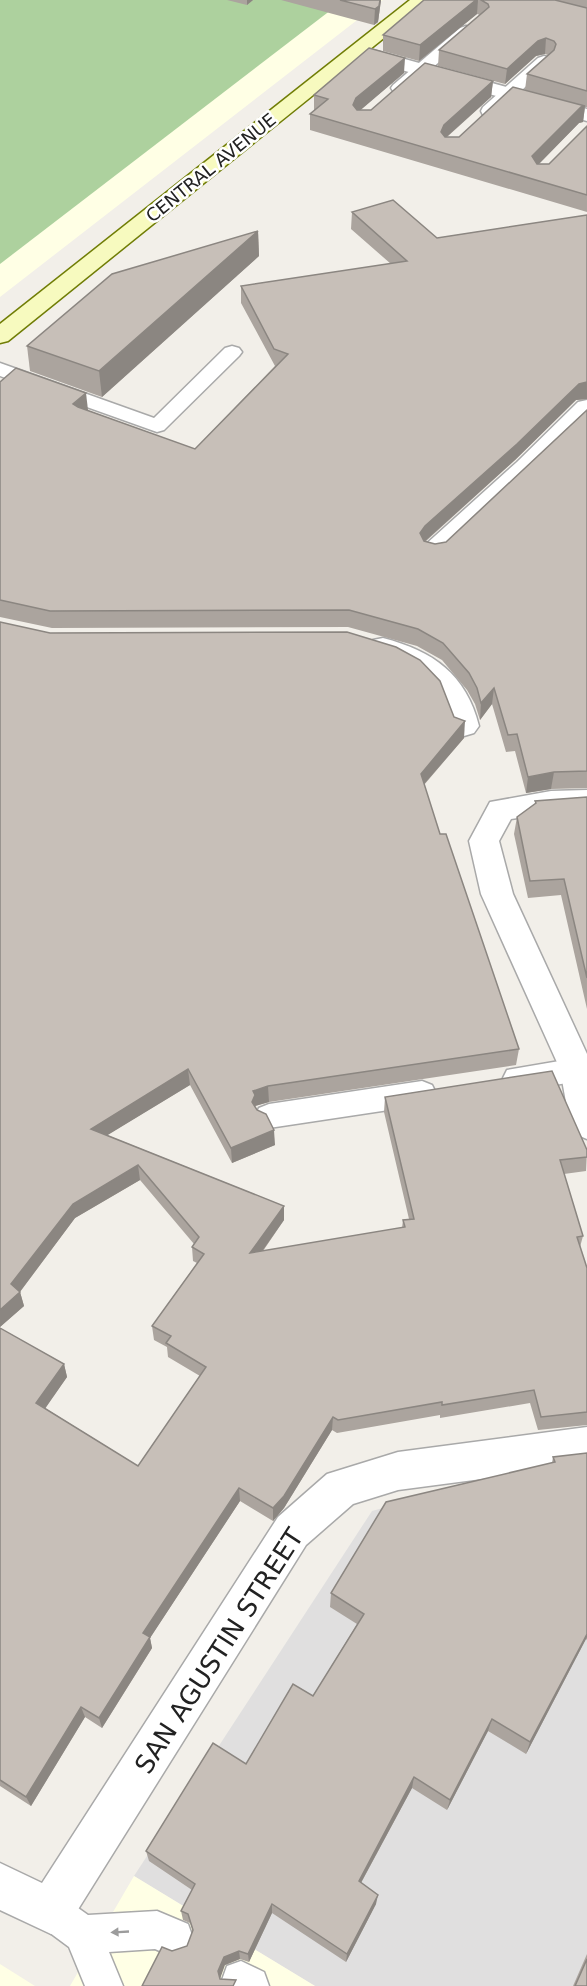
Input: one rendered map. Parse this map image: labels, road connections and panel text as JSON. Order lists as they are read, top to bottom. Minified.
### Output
{"streets":{"main road":["CENTRAL AVENUE"],"street":["SAN AGUSTIN STREET"]}}
